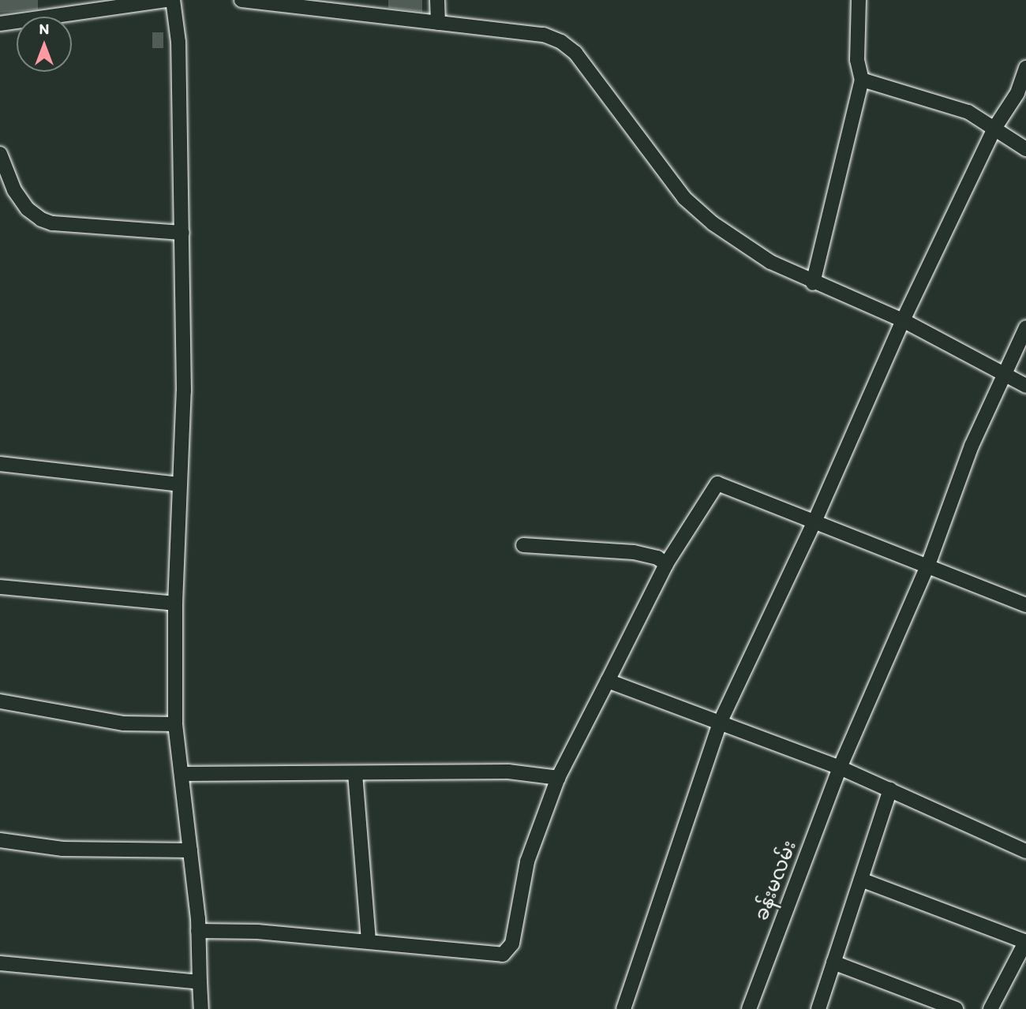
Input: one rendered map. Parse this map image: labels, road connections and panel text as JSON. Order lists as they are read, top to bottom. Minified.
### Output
{"streets":{"street":["ခန်းမလမ်း"]},"north":"top"}
